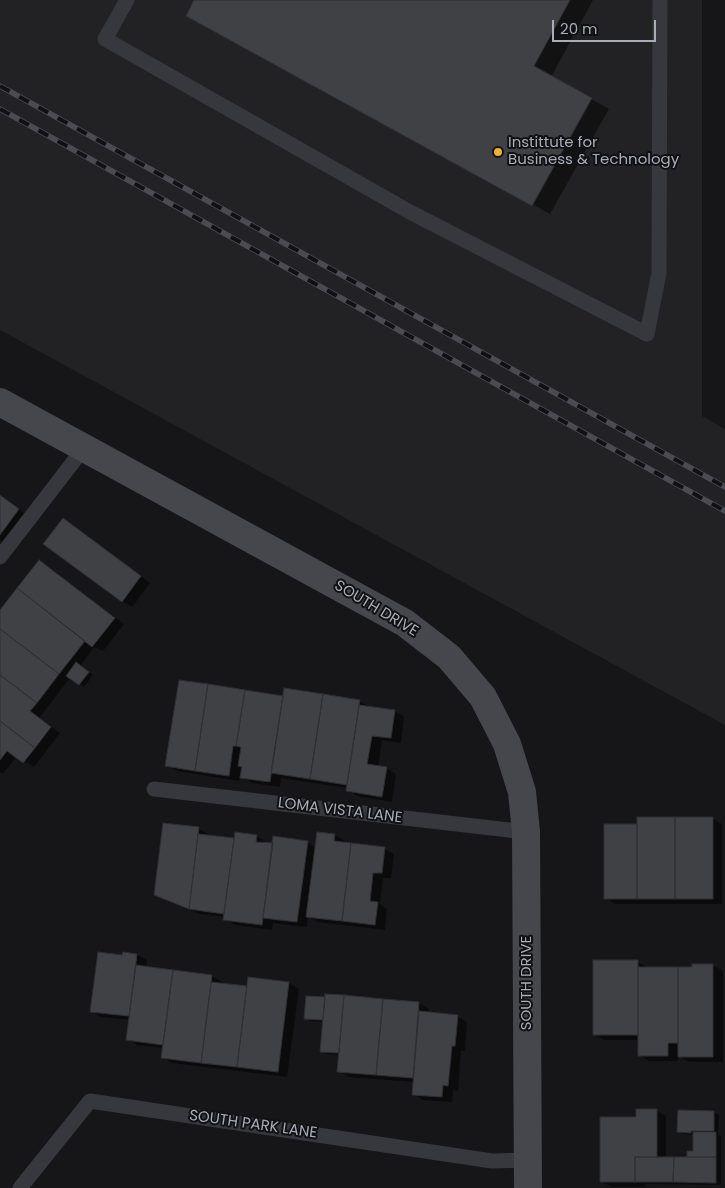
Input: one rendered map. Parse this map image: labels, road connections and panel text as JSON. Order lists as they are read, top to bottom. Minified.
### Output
{"streets":{"street":["SOUTH DRIVE"],"lane":["LOMA VISTA LANE","SOUTH PARK LANE"]},"crossings":[["SOUTH DRIVE","LOMA VISTA LANE"],["SOUTH DRIVE","SOUTH PARK LANE"]],"places":["Instittute for Business & Technology"],"scale_bar":"20 m"}
